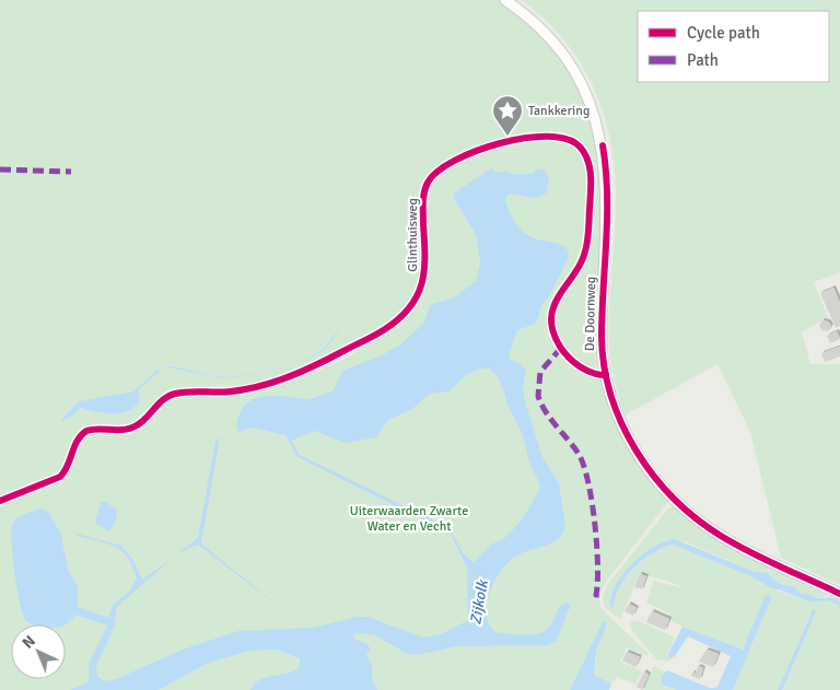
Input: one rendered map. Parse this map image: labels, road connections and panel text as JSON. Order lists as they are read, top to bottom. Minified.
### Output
{"streets":{"street":["Glinthuisweg","De Doornweg"]},"crossings":[["Glinthuisweg","De Doornweg"]],"water":["Zijkolk"],"parks":["Uiterwaarden Zwarte Water en Vecht"],"places":{"place":["Tankkering"]},"legend":["Cycle path","Path"],"north":"top left"}
